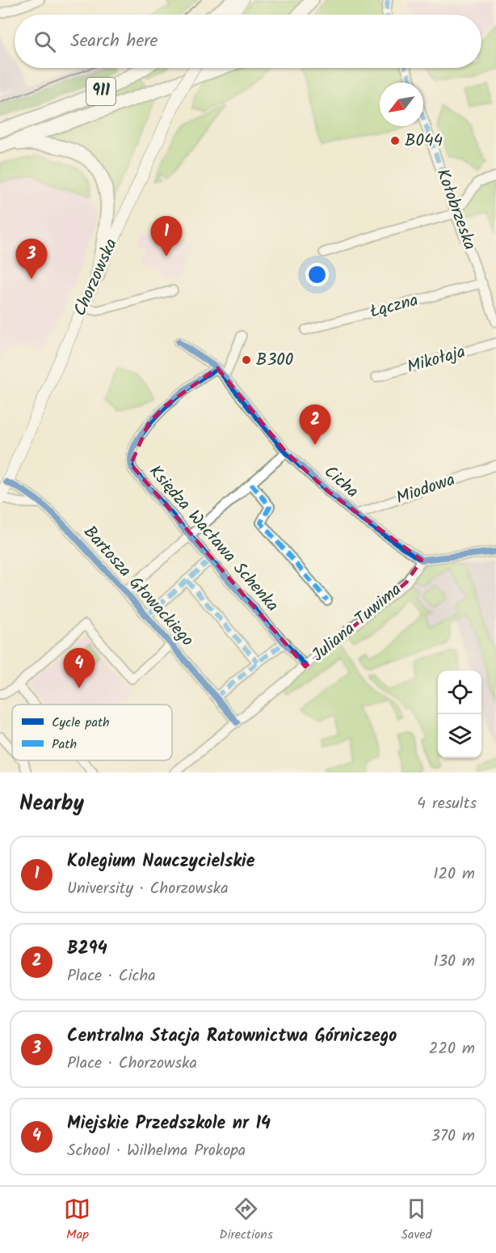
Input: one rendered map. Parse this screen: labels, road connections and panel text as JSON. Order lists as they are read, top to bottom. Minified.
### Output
{"streets":{"main road":["911","Chorzowska"],"street":["Kołobrzeska","Łączna","Mikołaja","Cicha","Miodowa","Księdza Wacława Schenka","Bartosza Głowackiego","Juliana Tuwima"]},"crossings":[["Kołobrzeska","Łączna"],["Chorzowska","Bartosza Głowackiego"],["Cicha","Miodowa"],["Cicha","Księdza Wacława Schenka"],["Cicha","Juliana Tuwima"],["Księdza Wacława Schenka","Juliana Tuwima"],["Bartosza Głowackiego","Juliana Tuwima"]],"places":["B044","B300"],"legend":["Cycle path","Path"],"north":"bottom left","page":{"search":"Search here","pins":["1","3","2","4"],"heading":["Nearby","4 results"],"list":[{"mark":"1","name":"Kolegium Nauczycielskie","note":"University · Chorzowska","value":"120 m"},{"mark":"2","name":"B294","note":"Place · Cicha","value":"130 m"},{"mark":"3","name":"Centralna Stacja Ratownictwa Górniczego","note":"Place · Chorzowska","value":"220 m"},{"mark":"4","name":"Miejskie Przedszkole nr 14","note":"School · Wilhelma Prokopa","value":"370 m"}],"nav":["Map","Directions","Saved"]}}
